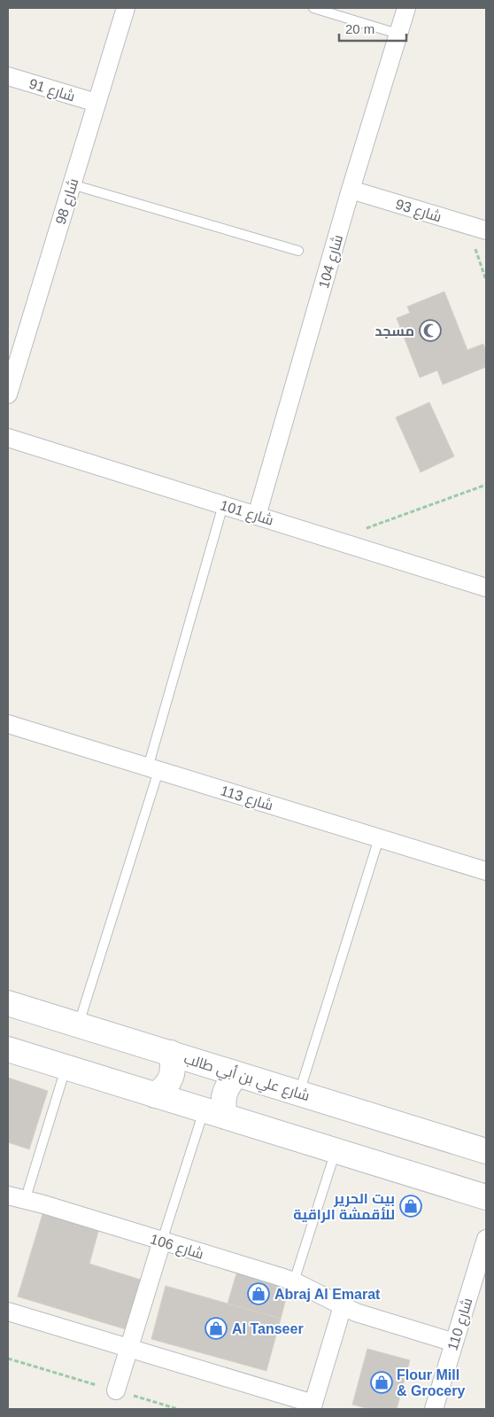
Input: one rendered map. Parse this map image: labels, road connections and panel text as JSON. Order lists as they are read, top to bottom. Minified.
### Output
{"streets":{"street":["شارع 91","شارع 98","شارع 93","شارع 104","شارع 101","شارع 113","شارع علي بن أبي طالب","شارع 106","شارع 110"]},"crossings":[["شارع 91","شارع 98"],["شارع 93","شارع 104"],["شارع 104","شارع 101"],["شارع 106","شارع 110"]],"places":{"mosque":["مسجد"],"shop":["بيت الحرير للأقمشة الراقية","Abraj Al Emarat","Al Tanseer","Flour Mill & Grocery"]},"scale_bar":"20 m"}
